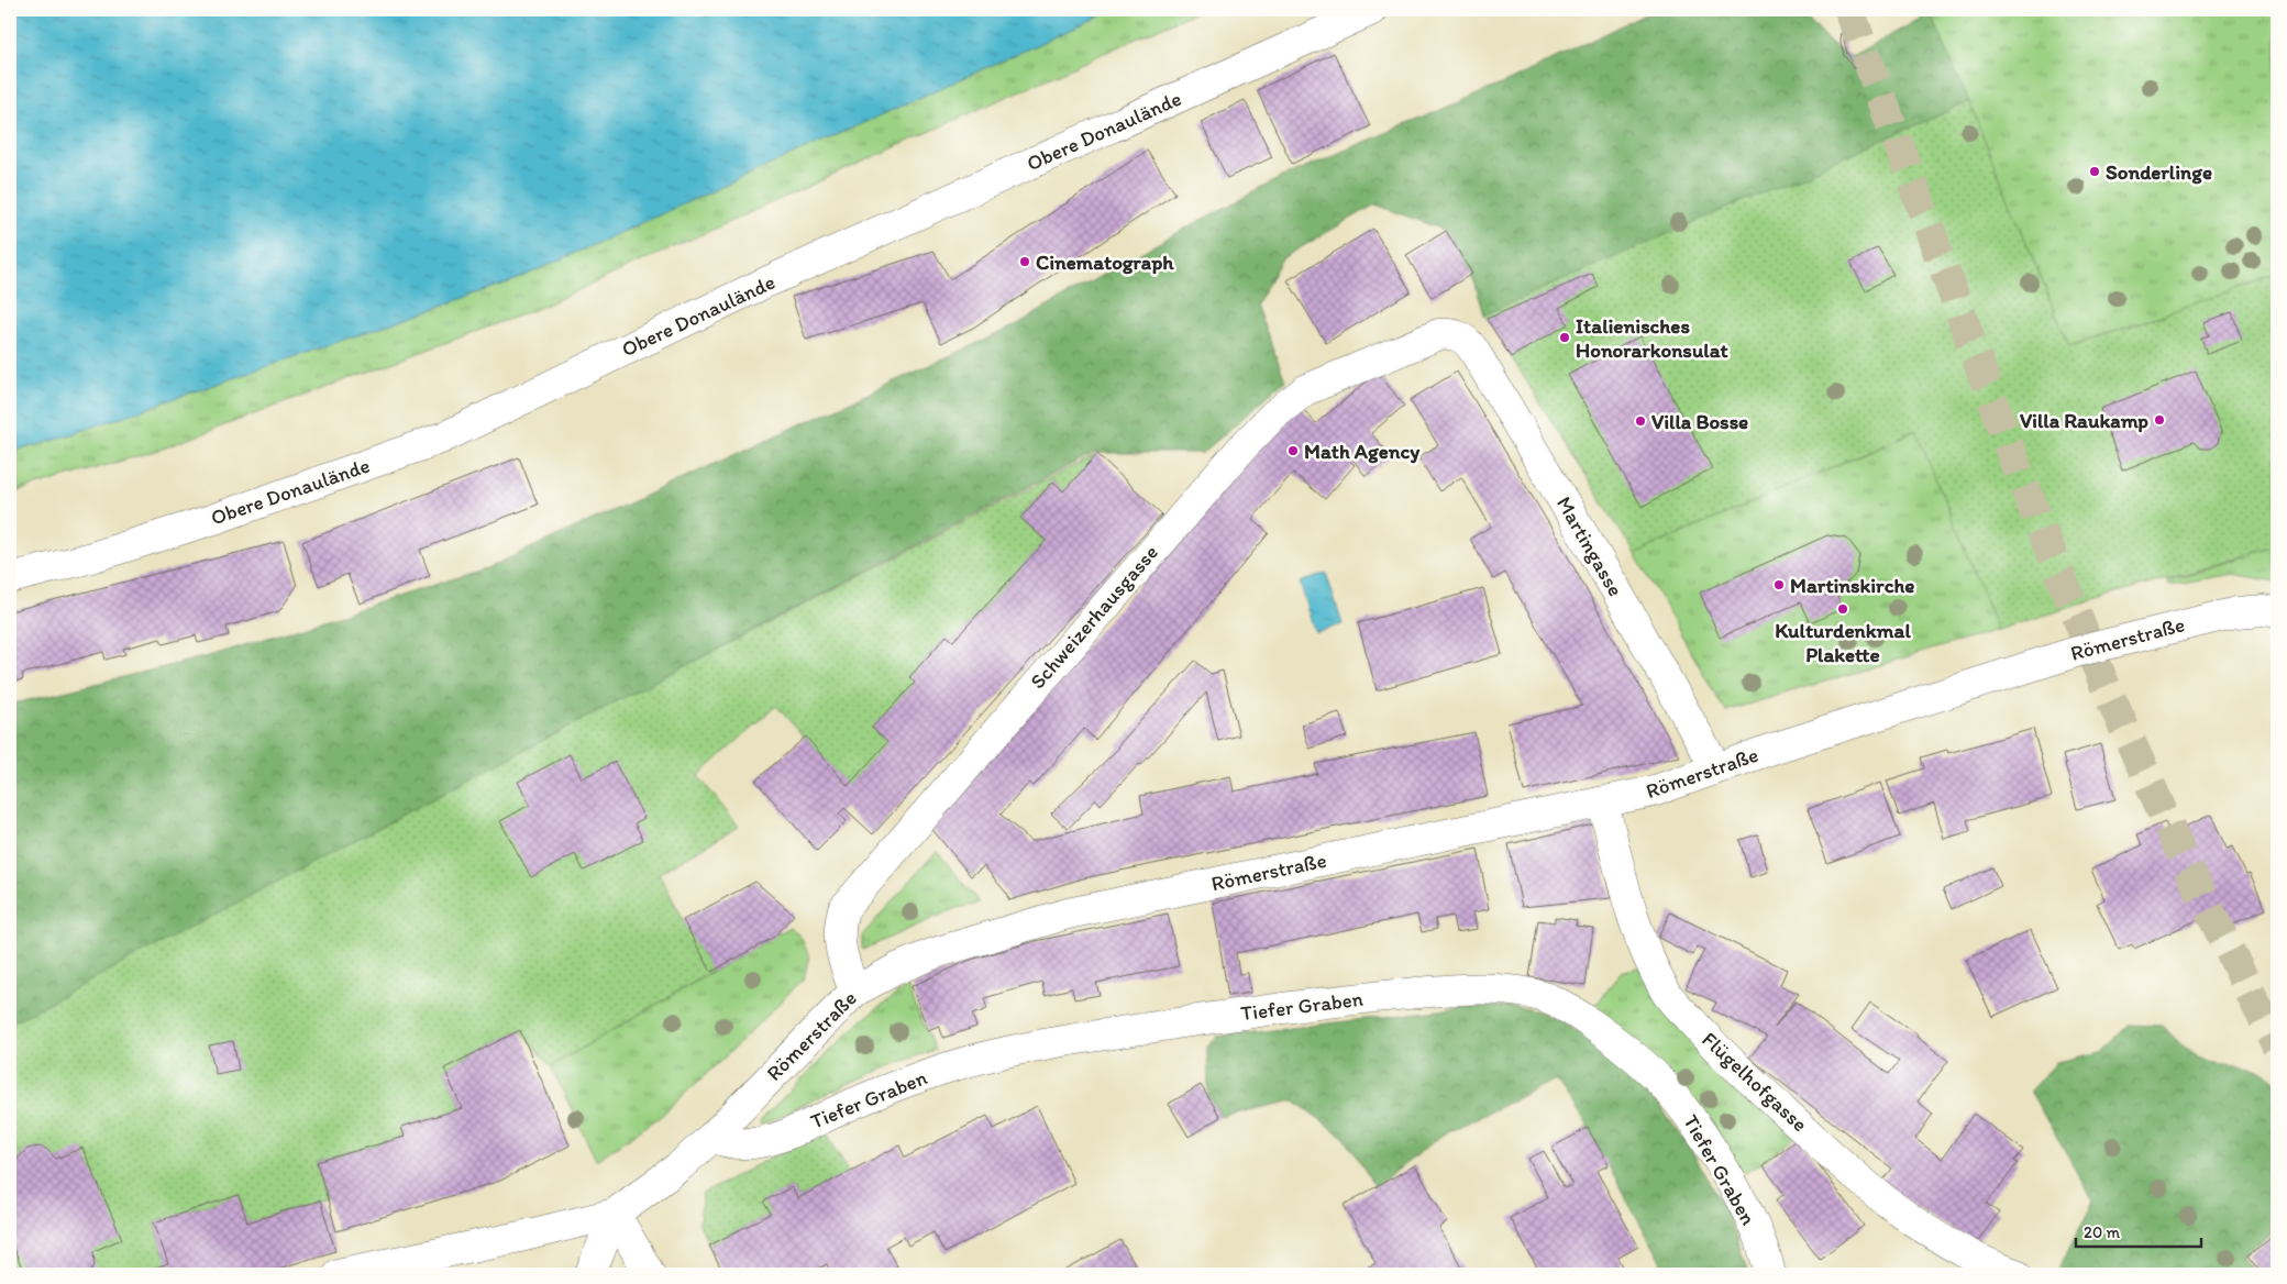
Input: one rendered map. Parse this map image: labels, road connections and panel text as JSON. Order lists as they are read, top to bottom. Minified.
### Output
{"streets":{"street":["Obere Donaulände","Martingasse","Schweizerhausgasse","Römerstraße","Tiefer Graben","Flügelhofgasse"]},"crossings":[["Martingasse","Schweizerhausgasse"],["Martingasse","Römerstraße"],["Schweizerhausgasse","Römerstraße"],["Römerstraße","Tiefer Graben"],["Römerstraße","Flügelhofgasse"]],"places":["Sonderlinge","Cinematograph","Italienisches Honorarkonsulat","Villa Raukamp","Villa Bosse","Math Agency","Martinskirche","Kulturdenkmal Plakette"],"scale_bar":"20 m"}
